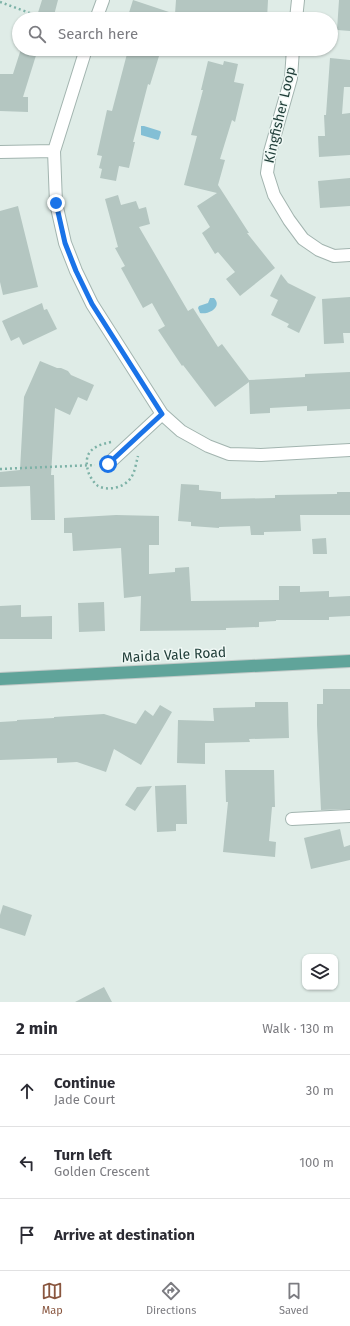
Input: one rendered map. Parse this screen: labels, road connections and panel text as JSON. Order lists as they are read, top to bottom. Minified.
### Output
{"streets":{"main road":["Maida Vale Road"],"street":["Kingfisher Loop"]},"page":{"search":"Search here","heading":["2 min","Walk · 130 m"],"list":[["Continue","Jade Court","30 m"],["Turn left","Golden Crescent","100 m"],"Arrive at destination"],"nav":["Map","Directions","Saved"]}}
